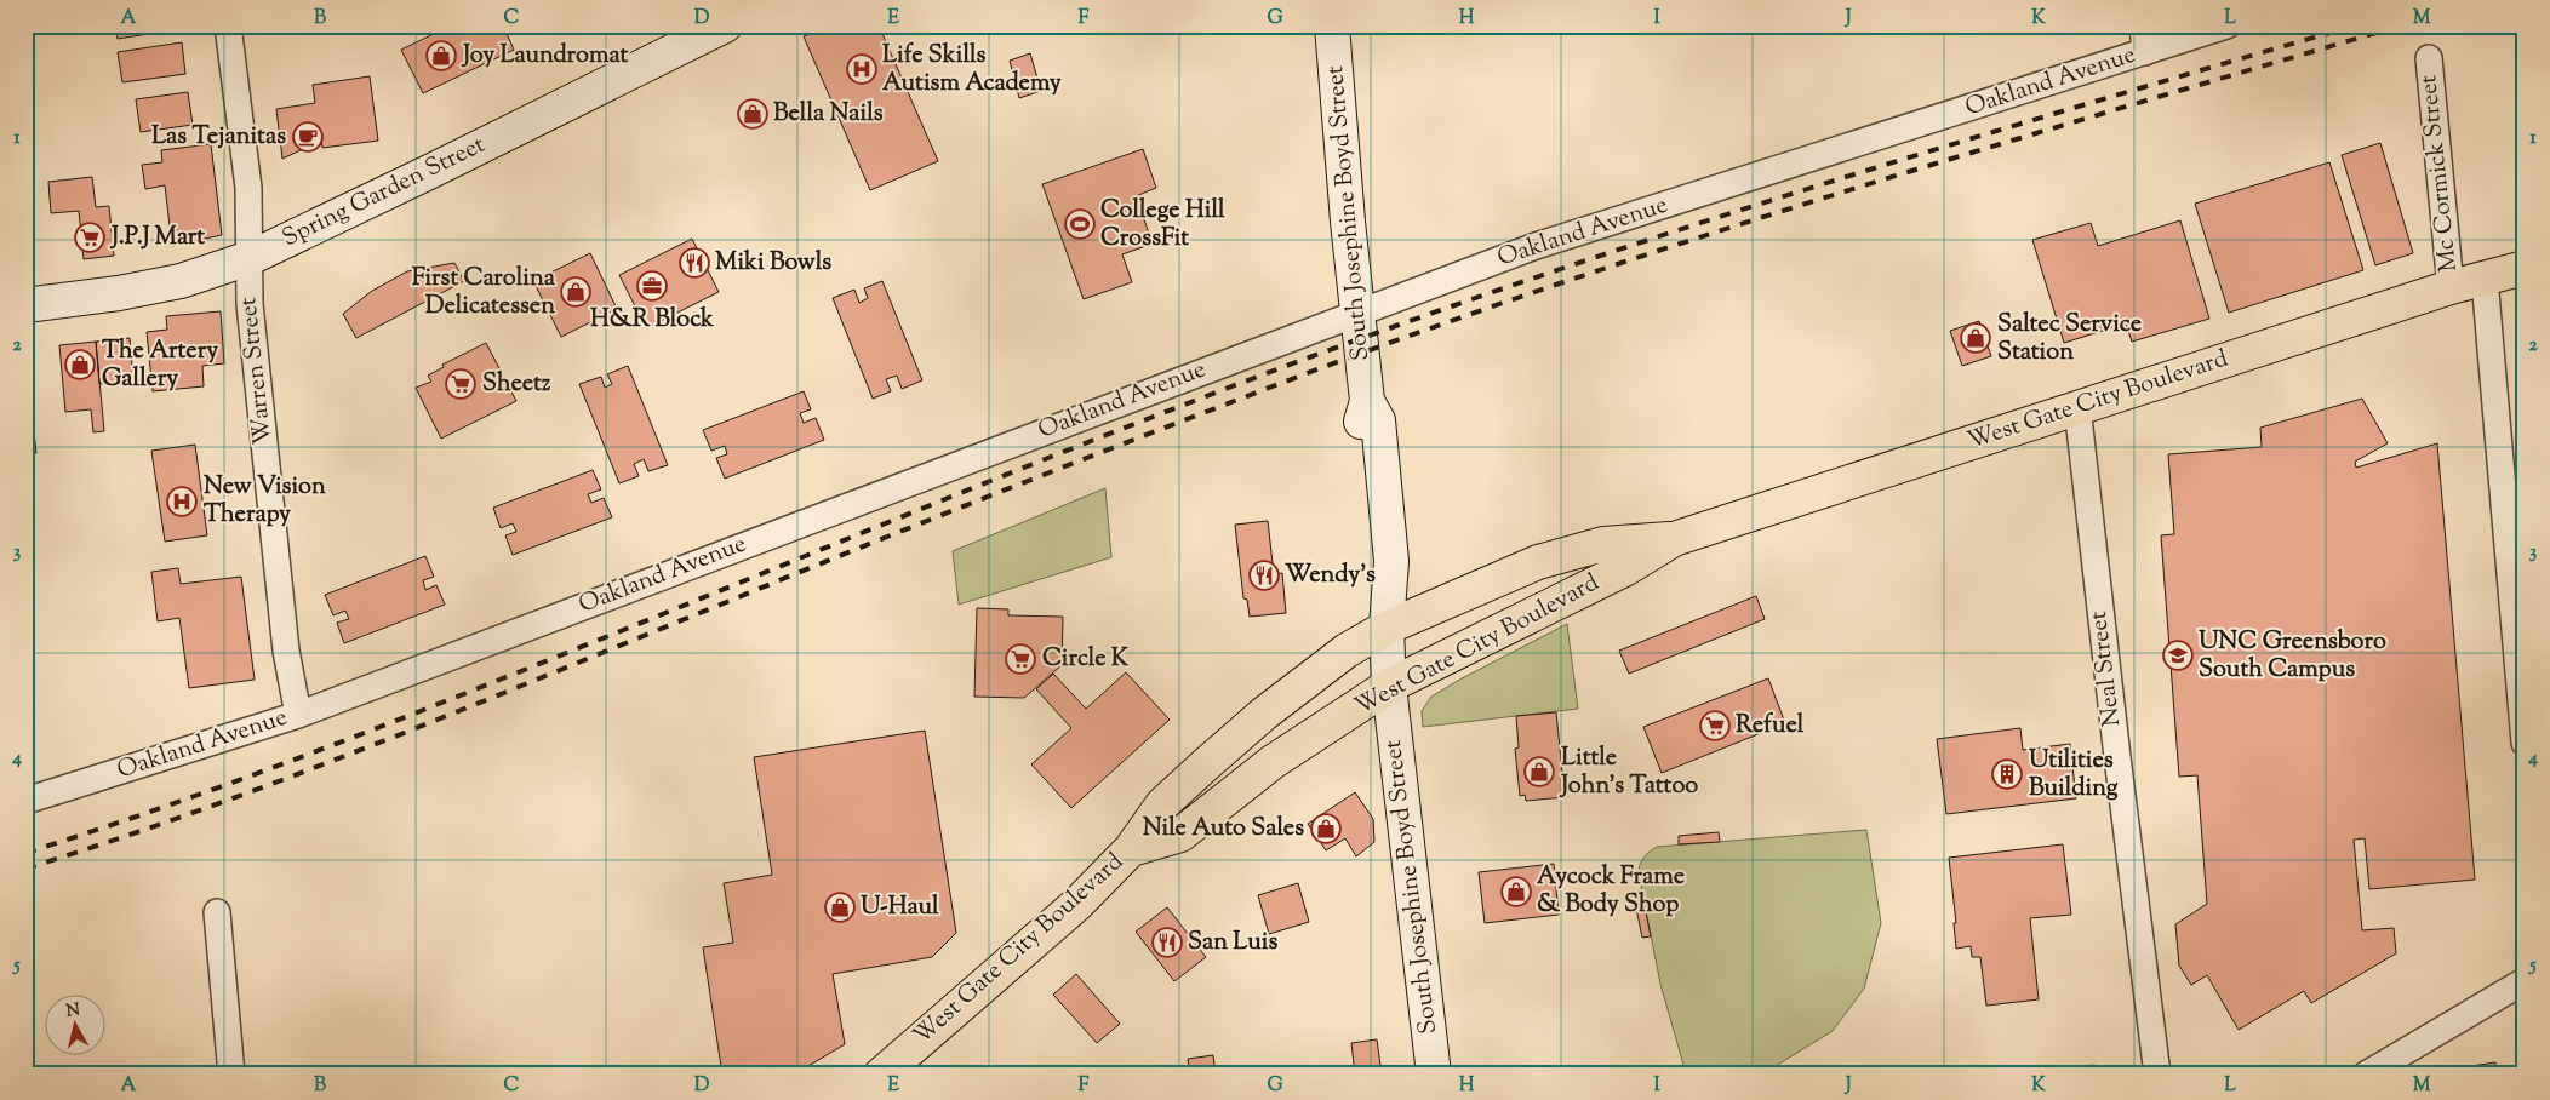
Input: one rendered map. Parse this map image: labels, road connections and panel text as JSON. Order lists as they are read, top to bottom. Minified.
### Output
{"streets":{"main road":["Spring Garden Street","South Josephine Boyd Street","West Gate City Boulevard"],"street":["Oakland Avenue","Mc Cormick Street","Warren Street","Neal Street"]},"crossings":[["Oakland Avenue","South Josephine Boyd Street"],["Oakland Avenue","Warren Street"],["Mc Cormick Street","West Gate City Boulevard"],["Spring Garden Street","Warren Street"],["South Josephine Boyd Street","West Gate City Boulevard"],["West Gate City Boulevard","Neal Street"]],"places":{"shop":["Joy Laundromat","Bella Nails","First Carolina Delicatessen","Saltec Service Station","The Artery Gallery","Little John's Tattoo","Nile Auto Sales","Aycock Frame & Body Shop","U-Haul"],"hospital":["Life Skills Autism Academy","New Vision Therapy"],"cafe":["Las Tejanitas"],"sports":["College Hill CrossFit"],"supermarket":["J.P.J Mart","Sheetz","Circle K","Refuel"],"restaurant":["Miki Bowls","Wendy's","San Luis"],"office":["H&R Block"],"school or university":["UNC Greensboro South Campus"],"building":["Utilities Building"]},"north":"top","grid":{"columns":["A","B","C","D","E","F","G","H","I","J","K","L","M"],"rows":["1","2","3","4","5"]}}
